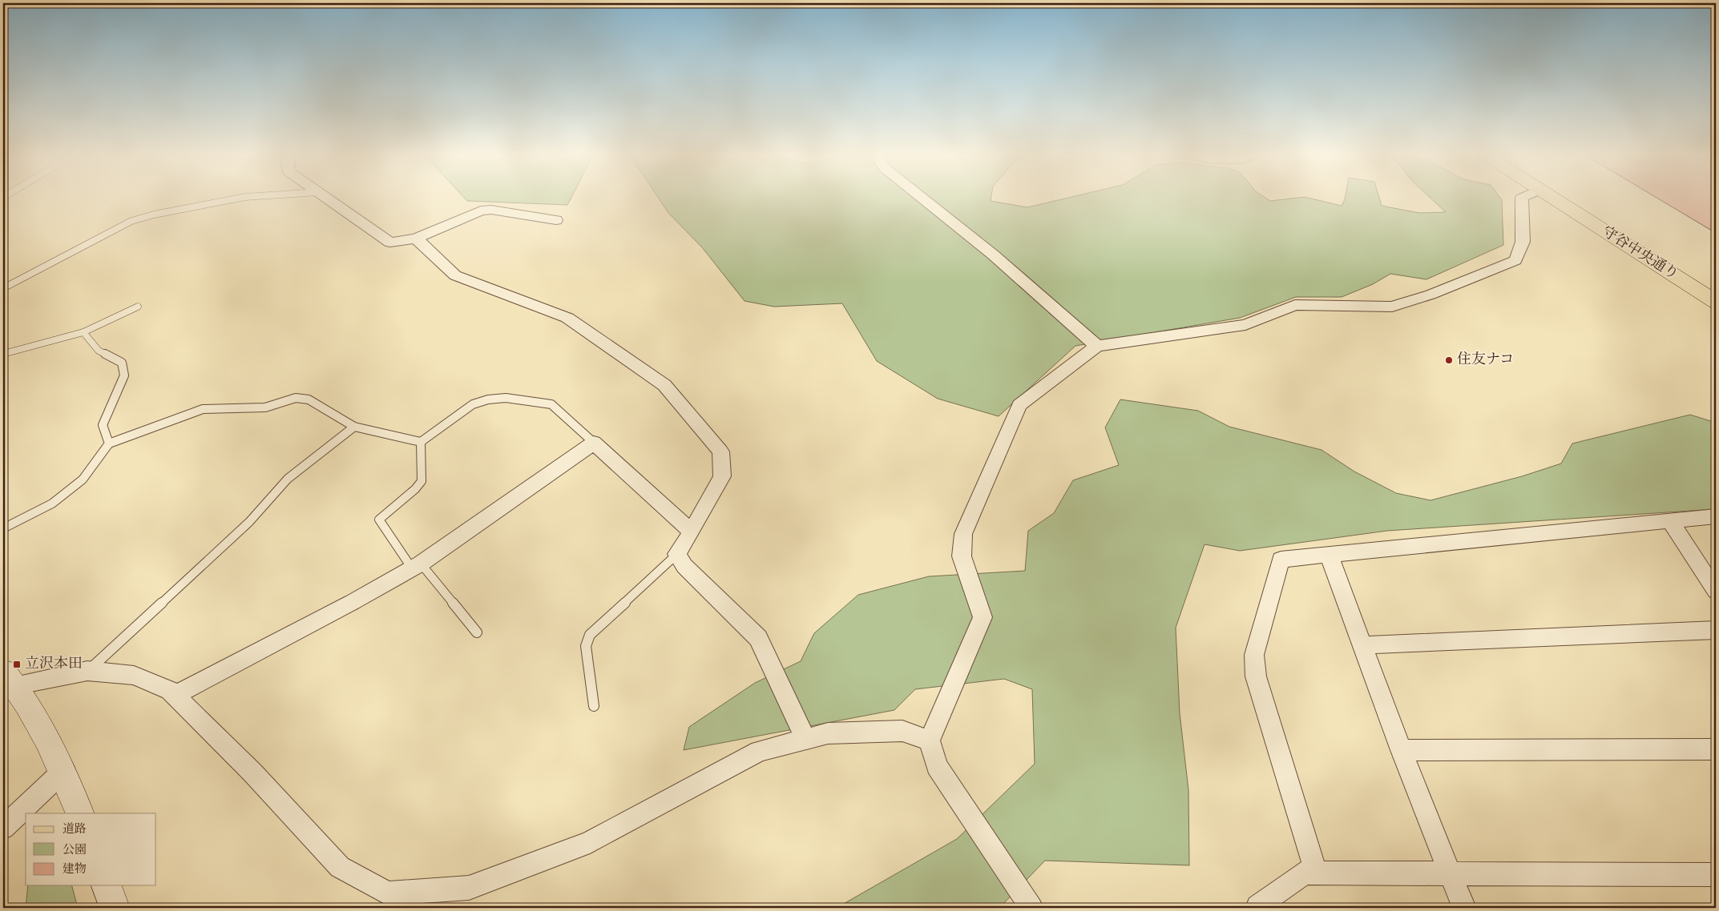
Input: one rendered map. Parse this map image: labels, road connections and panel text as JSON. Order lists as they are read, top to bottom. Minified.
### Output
{"streets":{"main road":["守谷中央通り"]},"places":{"other":["住友ナコ"],"transit":["立沢本田"]},"legend":["道路","公園","建物"]}
